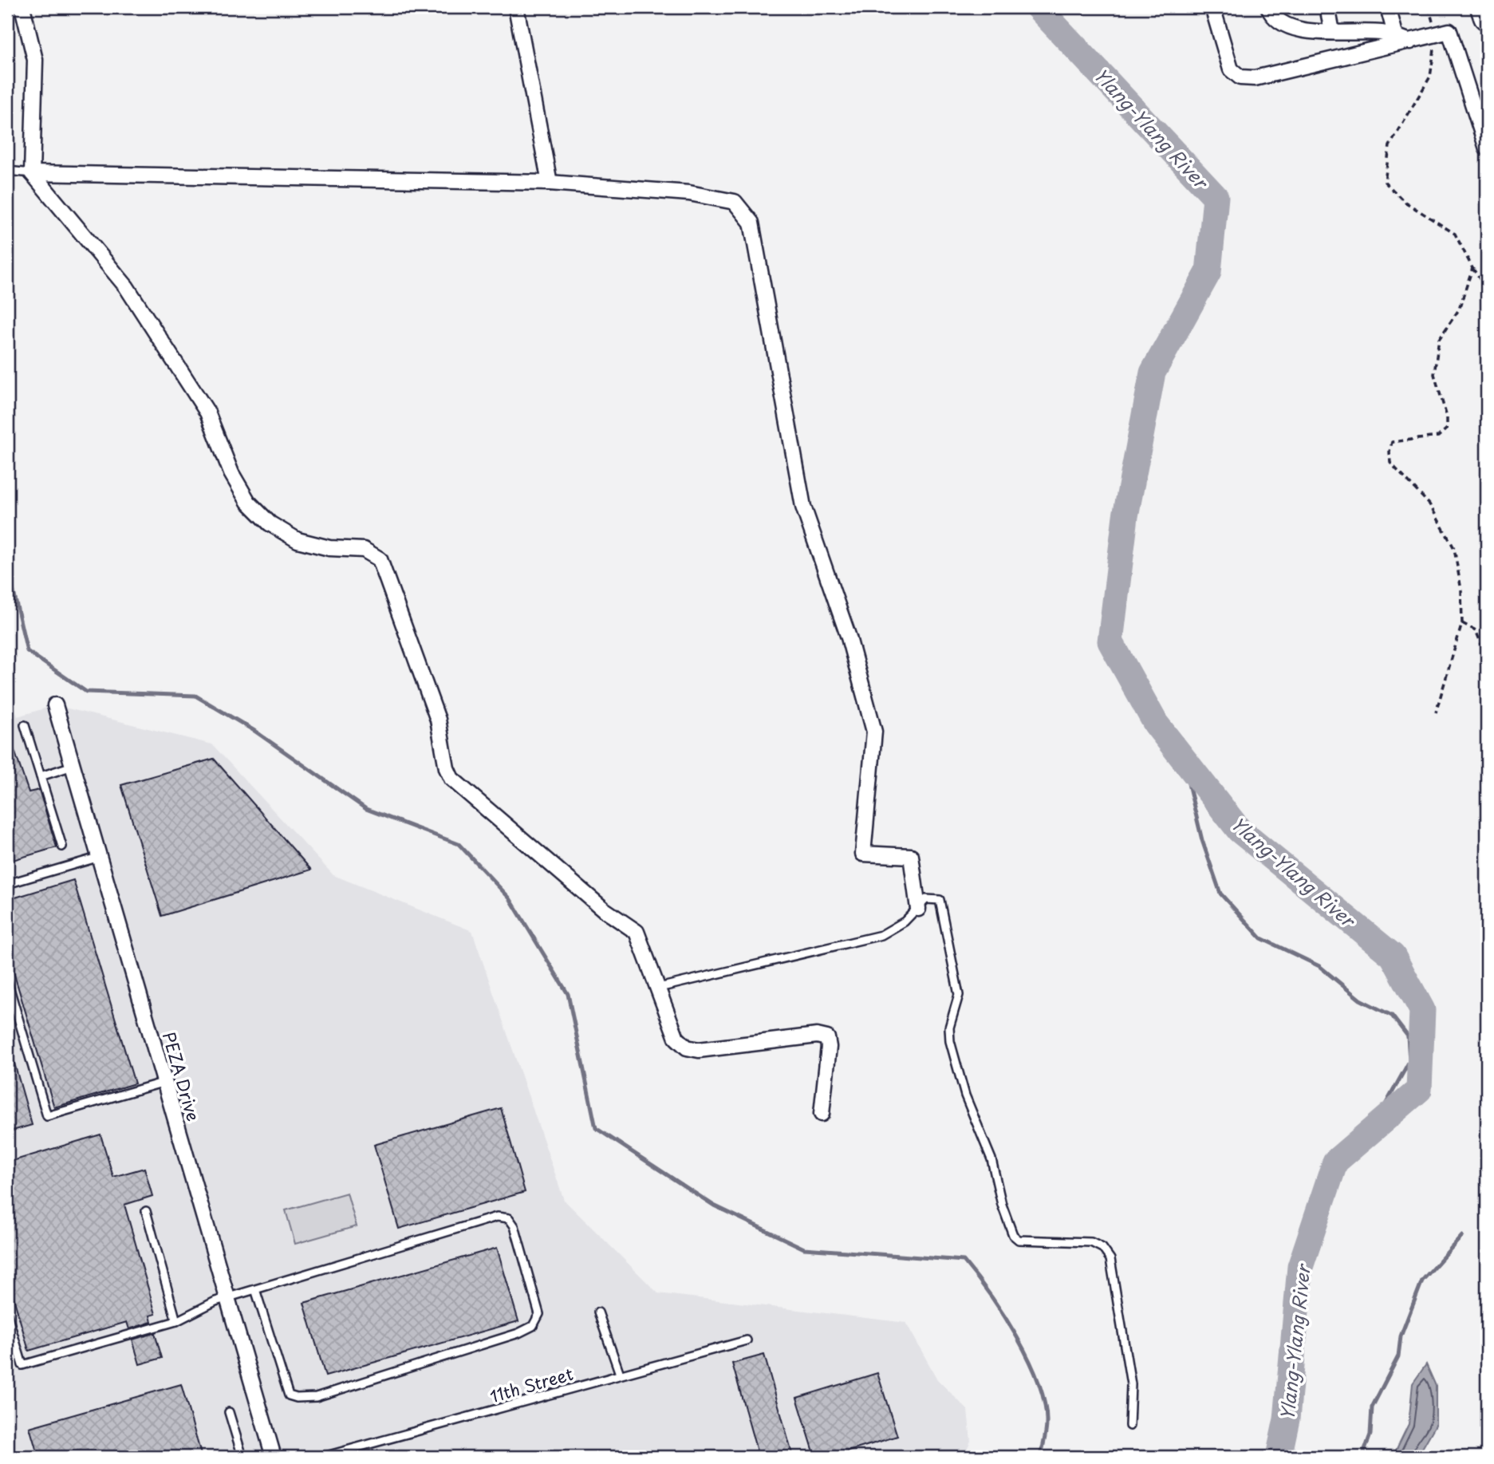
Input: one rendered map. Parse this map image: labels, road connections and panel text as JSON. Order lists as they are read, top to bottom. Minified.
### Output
{"streets":{"street":["PEZA Drive"],"lane":["11th Street"]},"water":["Ylang-Ylang River"]}
